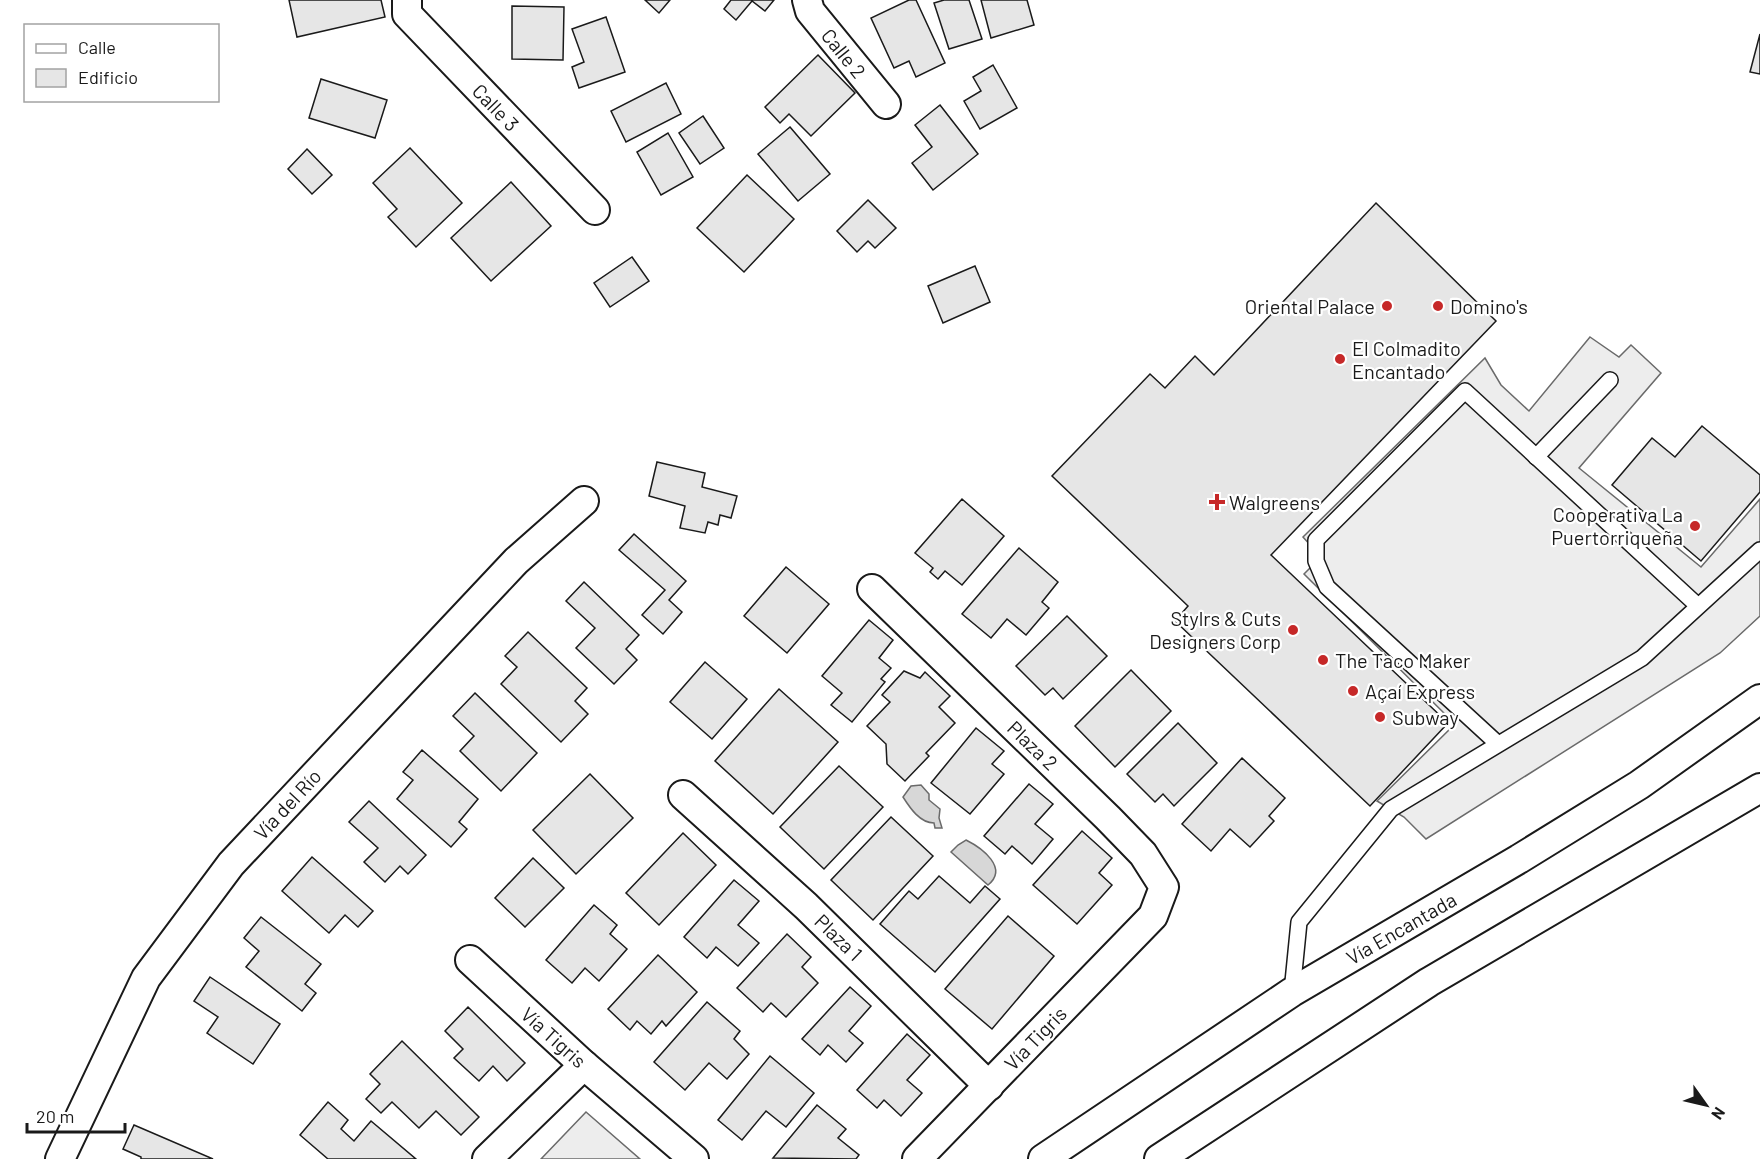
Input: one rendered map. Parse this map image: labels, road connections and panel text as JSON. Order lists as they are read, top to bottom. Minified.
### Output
{"streets":{"street":["Calle 2","Calle 3","Plaza 2","Vía del Río","Vía Encantada","Plaza 1","Vía Tigris"]},"crossings":[["Plaza 2","Vía Tigris"],["Plaza 1","Vía Tigris"]],"places":{"other":["Oriental Palace","Domino's","El Colmadito Encantado","Cooperativa La Puertorriqueña","Stylrs & Cuts Designers Corp","The Taco Maker","Açaí Express","Subway"],"health":["Walgreens"]},"legend":["Calle","Edificio"],"scale_bar":"20 m","north":"bottom right"}
